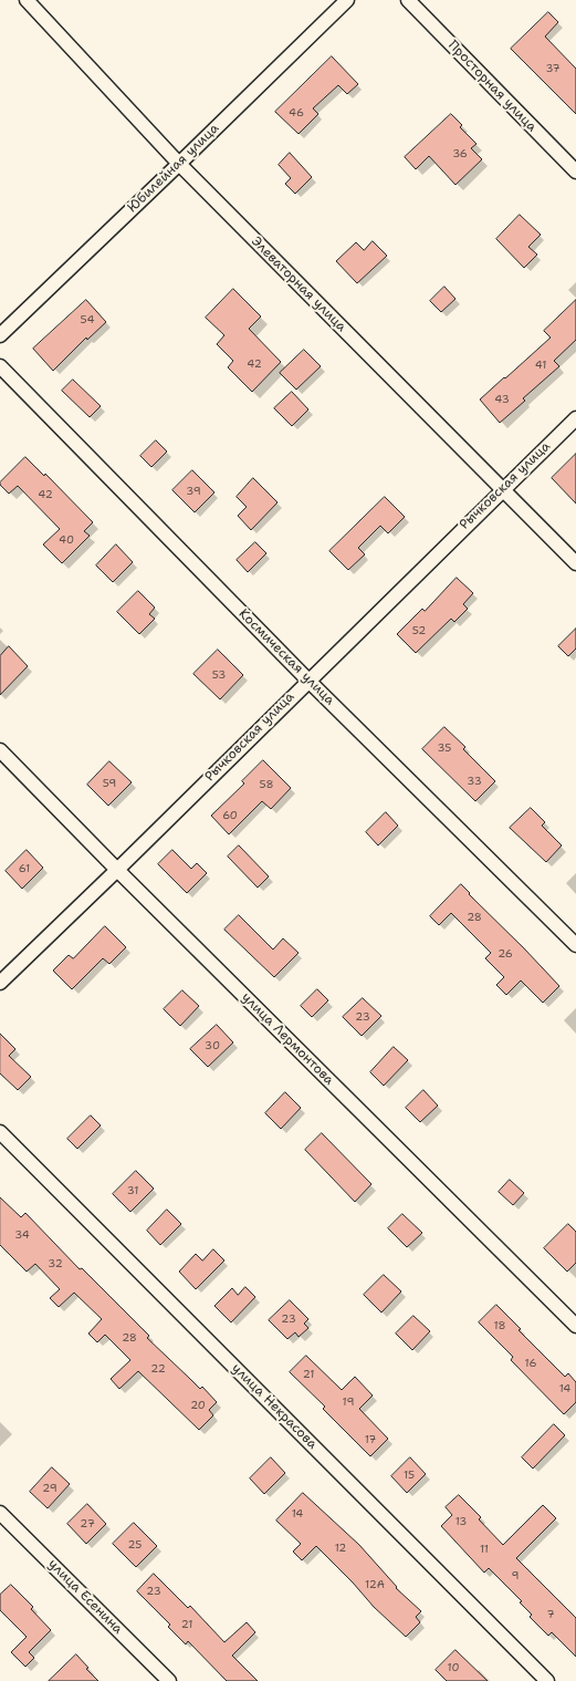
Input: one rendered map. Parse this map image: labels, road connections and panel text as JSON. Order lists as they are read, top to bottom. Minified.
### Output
{"streets":{"street":["Просторная улица","Юбилейная улица","Элеваторная улица","Рычковская улица","Космическая улица","улица Лермонтова","улица Некрасова","улица Есенина"]},"crossings":[["Юбилейная улица","Элеваторная улица"],["Элеваторная улица","Рычковская улица"],["Рычковская улица","Космическая улица"],["Рычковская улица","улица Лермонтова"]],"house_numbers":["37","46","36","54","42","41","43","39","42","40","52","53","35","33","59","58","60","61","28","26","23","30","31","34","32","23","18","28","16","22","21","14","19","20","17","15","29","14","13","27","25","12","11","9","12А","23","7","21","10"]}
